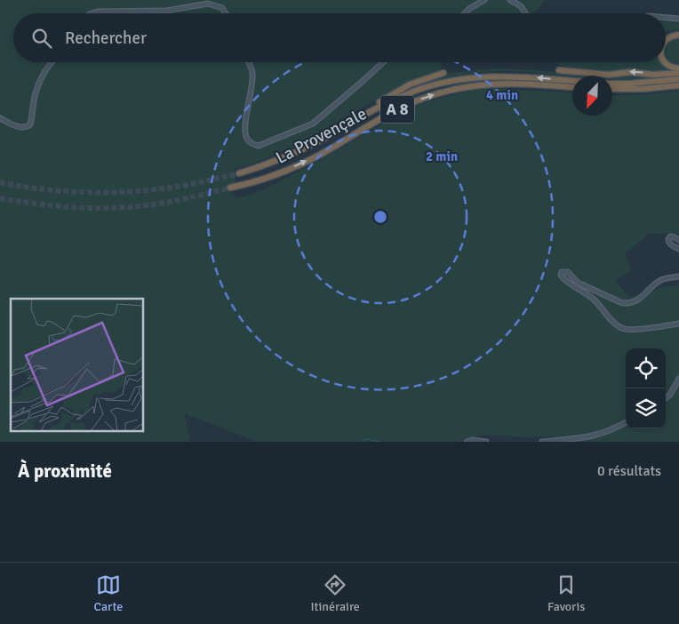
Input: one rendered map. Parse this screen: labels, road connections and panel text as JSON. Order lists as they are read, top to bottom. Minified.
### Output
{"streets":{"highway":["A 8","La Provençale"]},"north":"bottom left","page":{"search":"Rechercher","heading":["À proximité","0 résultats"],"nav":["Carte","Itinéraire","Favoris"]},"rings":["4 min","2 min"]}
